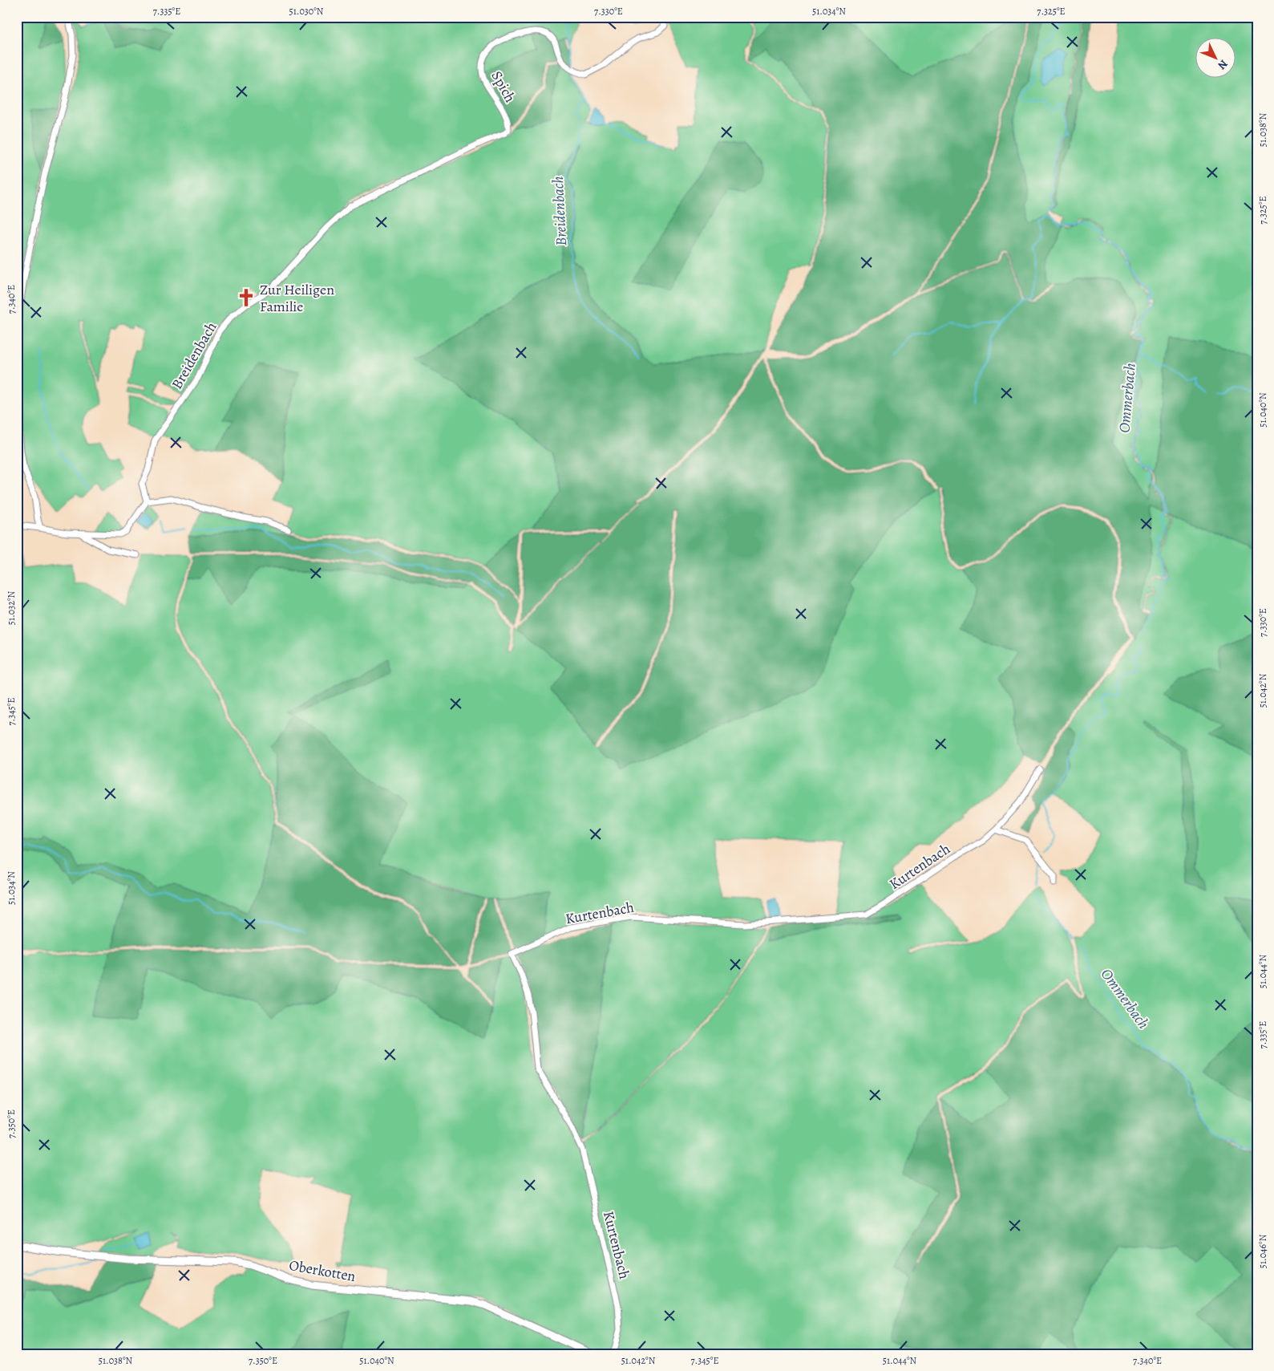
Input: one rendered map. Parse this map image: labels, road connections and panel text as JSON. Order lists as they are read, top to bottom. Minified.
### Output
{"streets":{"street":["Spich","Breidenbach","Kurtenbach","Oberkotten"]},"crossings":[["Spich","Breidenbach"]],"water":["Breidenbach","Ommerbach"],"places":{"church":["Zur Heiligen Familie"]},"north":"bottom right","coordinates":["7.335°E","51.030°N","7.330°E","51.034°N","7.325°E","51.038°N","7.340°E","51.040°N","51.032°N","51.042°N","7.345°E","51.044°N","7.350°E","51.046°N"]}
